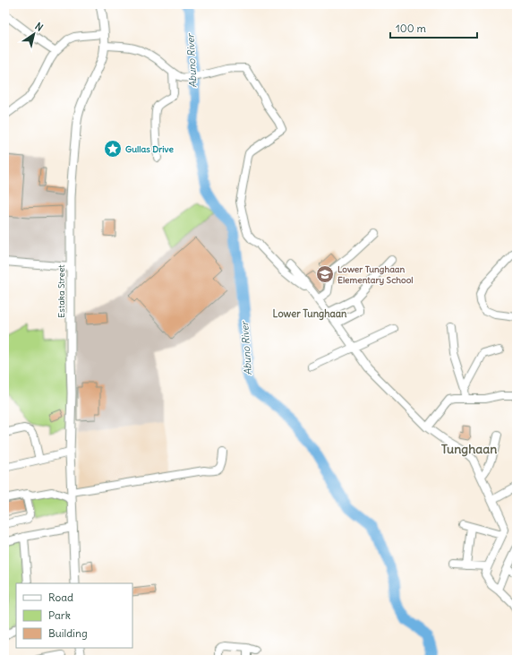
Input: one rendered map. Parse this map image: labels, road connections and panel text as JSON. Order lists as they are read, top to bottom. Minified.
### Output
{"streets":{"street":["Estaka Street"]},"districts":["Lower Tunghaan","Tunghaan"],"water":["Abuno River"],"places":{"place":["Gullas Drive"],"school or university":["Lower Tunghaan Elementary School"]},"legend":["Road","Park","Building"],"scale_bar":"100 m","north":"top right"}
